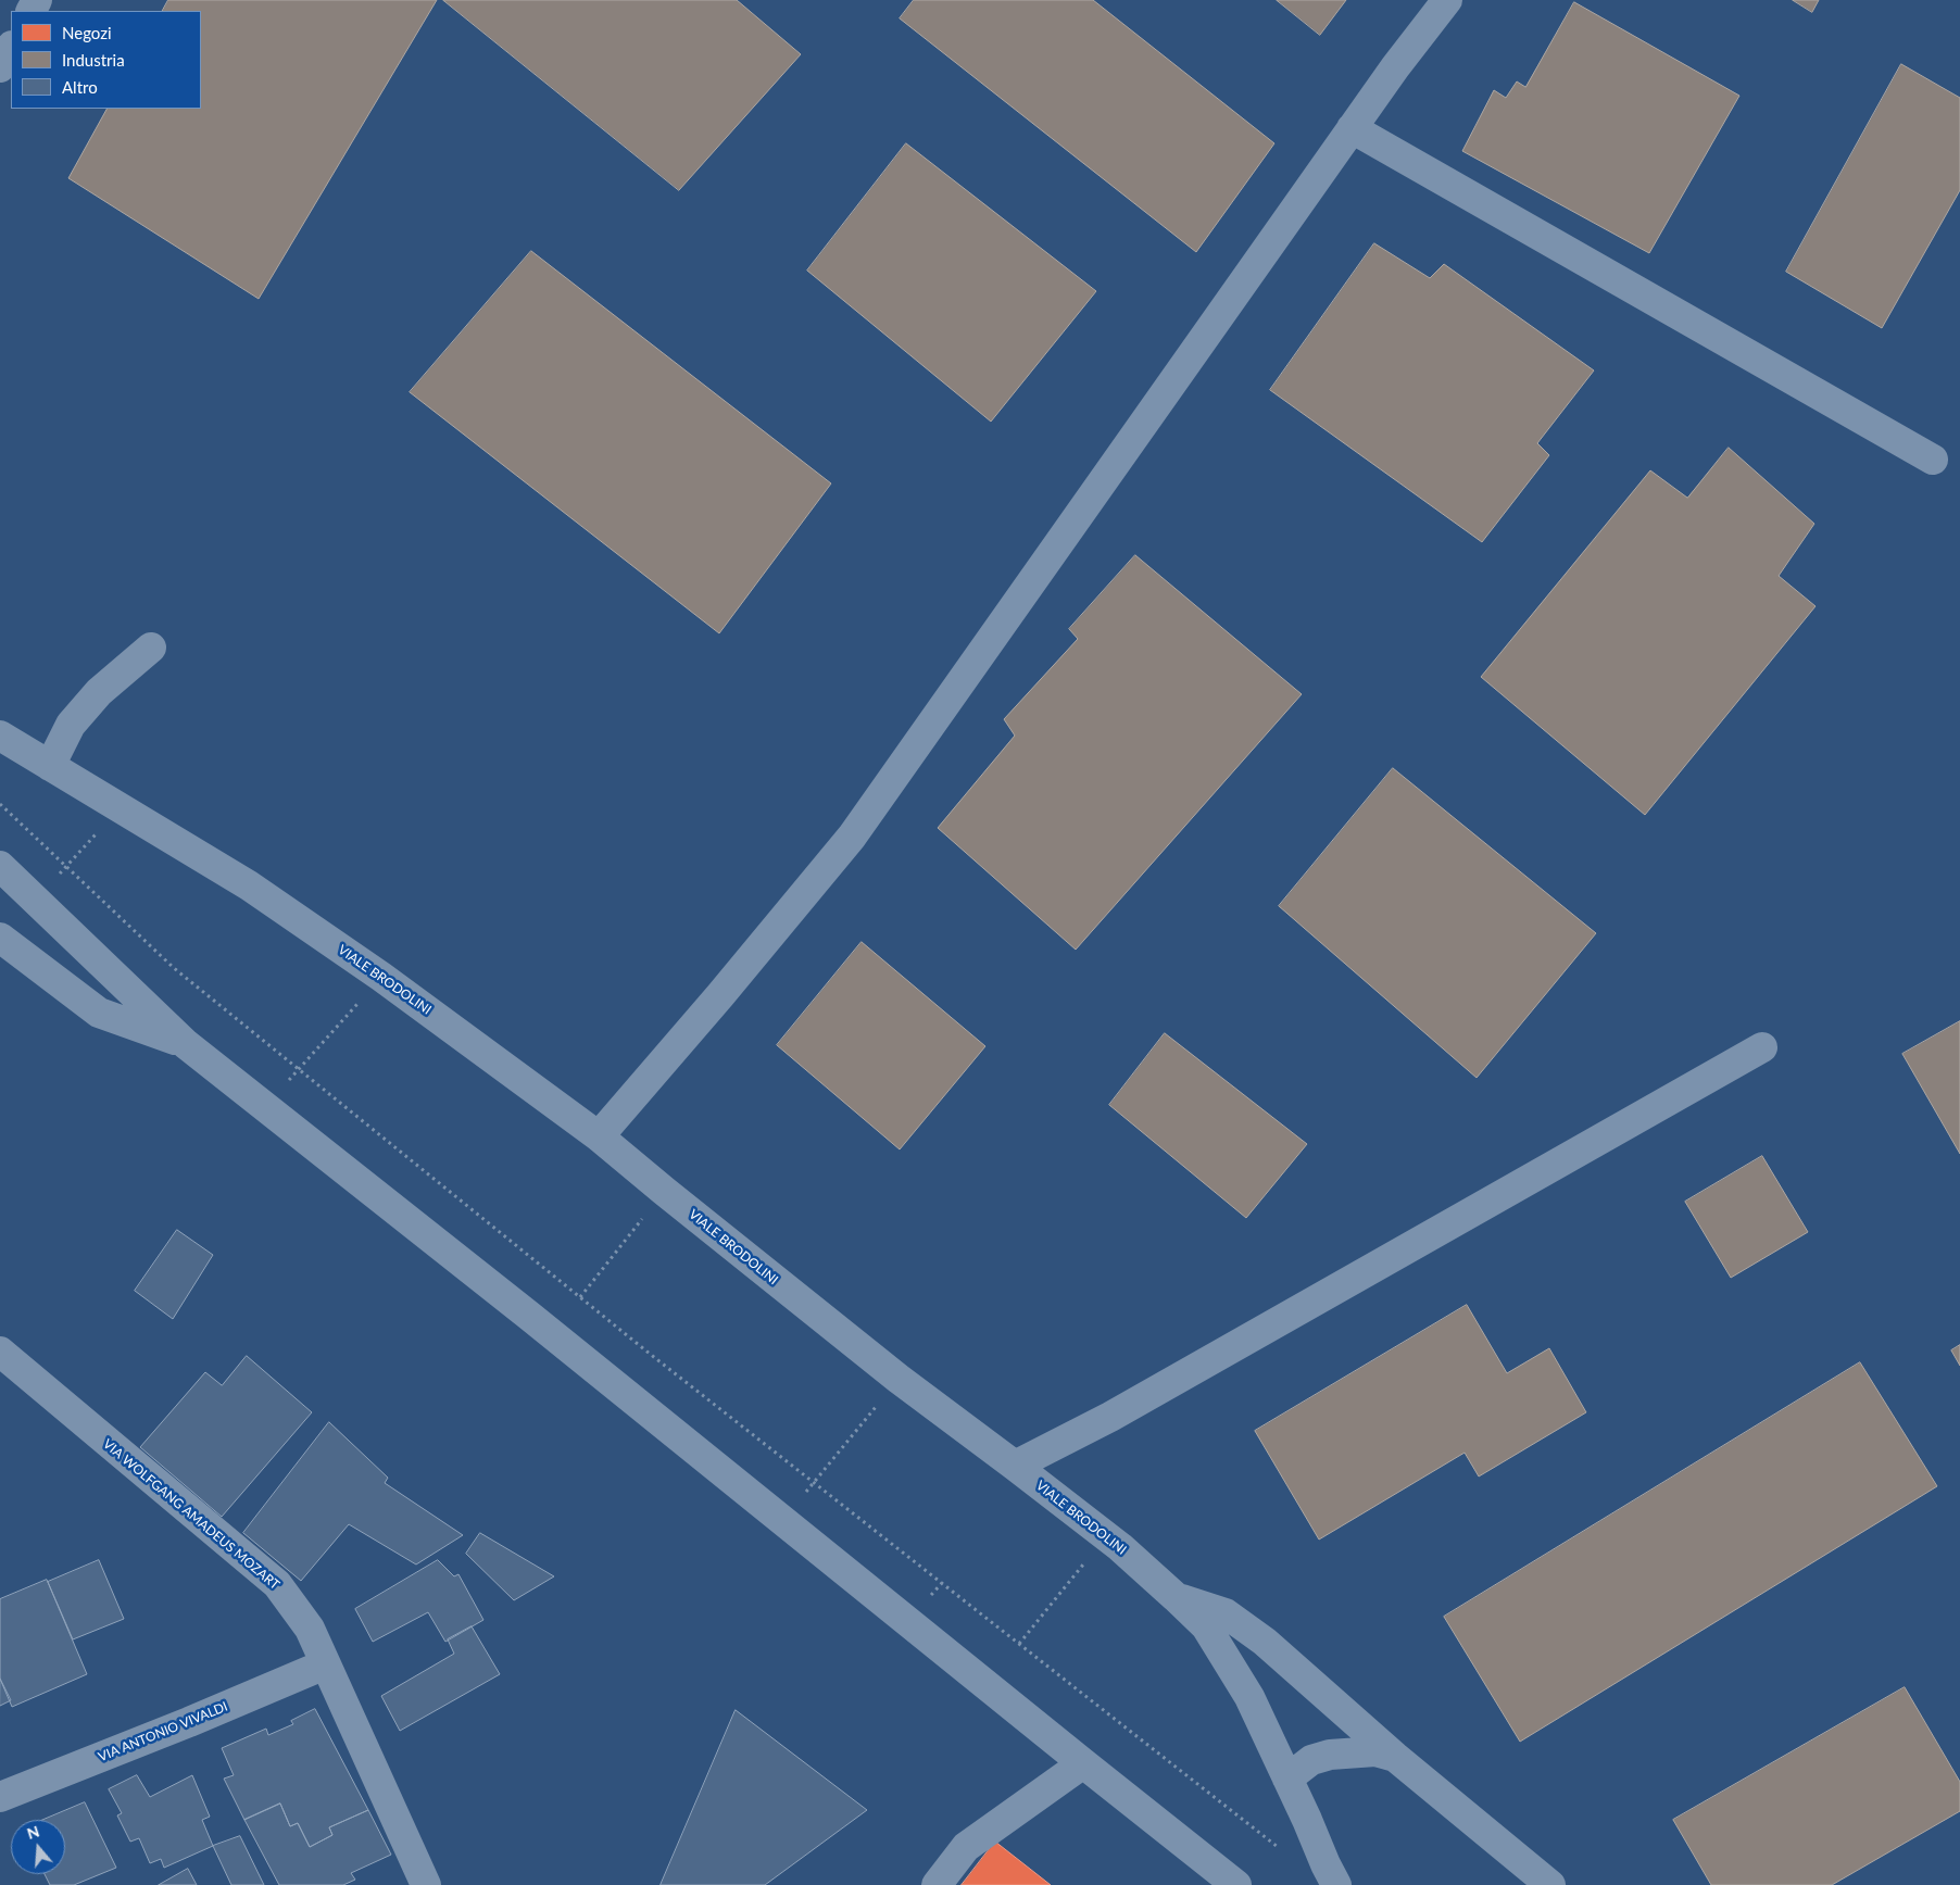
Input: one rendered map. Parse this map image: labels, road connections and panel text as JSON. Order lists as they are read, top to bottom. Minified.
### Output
{"streets":{"street":["VIALE BRODOLINI","VIA WOLFGANG AMADEUS MOZART","VIA ANTONIO VIVALDI"]},"crossings":[["VIA WOLFGANG AMADEUS MOZART","VIA ANTONIO VIVALDI"]],"legend":["Negozi","Industria","Altro"],"north":"top"}
